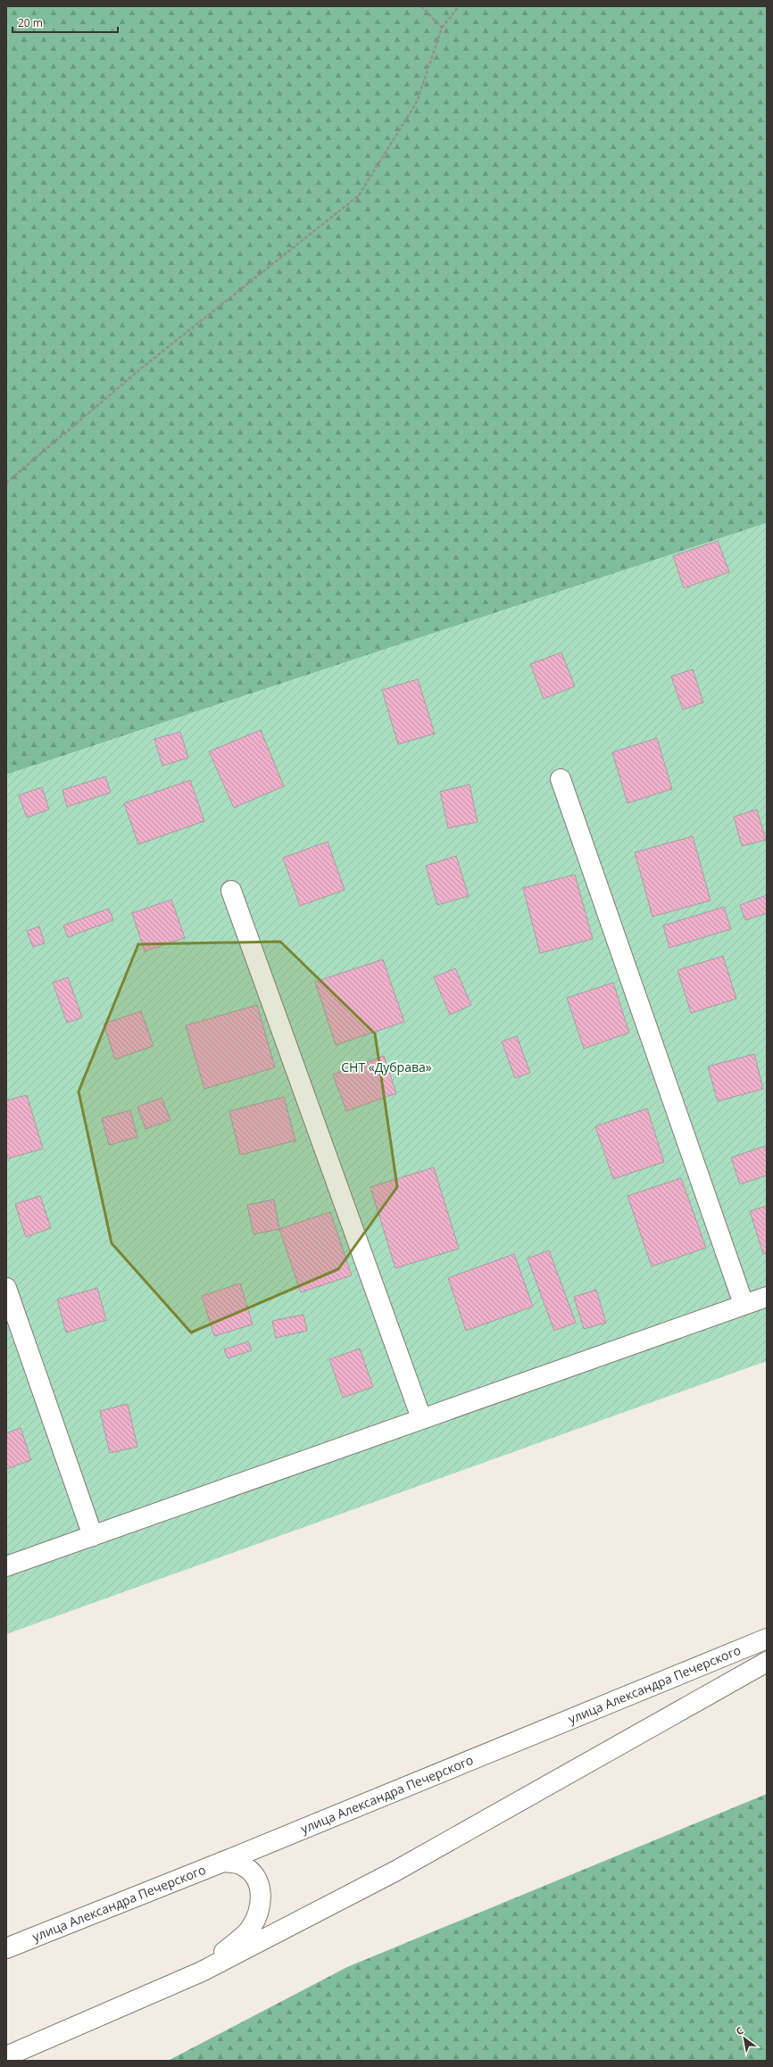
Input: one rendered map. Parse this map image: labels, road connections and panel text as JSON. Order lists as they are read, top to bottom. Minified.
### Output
{"streets":{"street":["улица Александра Печерского"]},"parks":["СНТ «Дубрава»"],"scale_bar":"20 m","north":"top left"}
